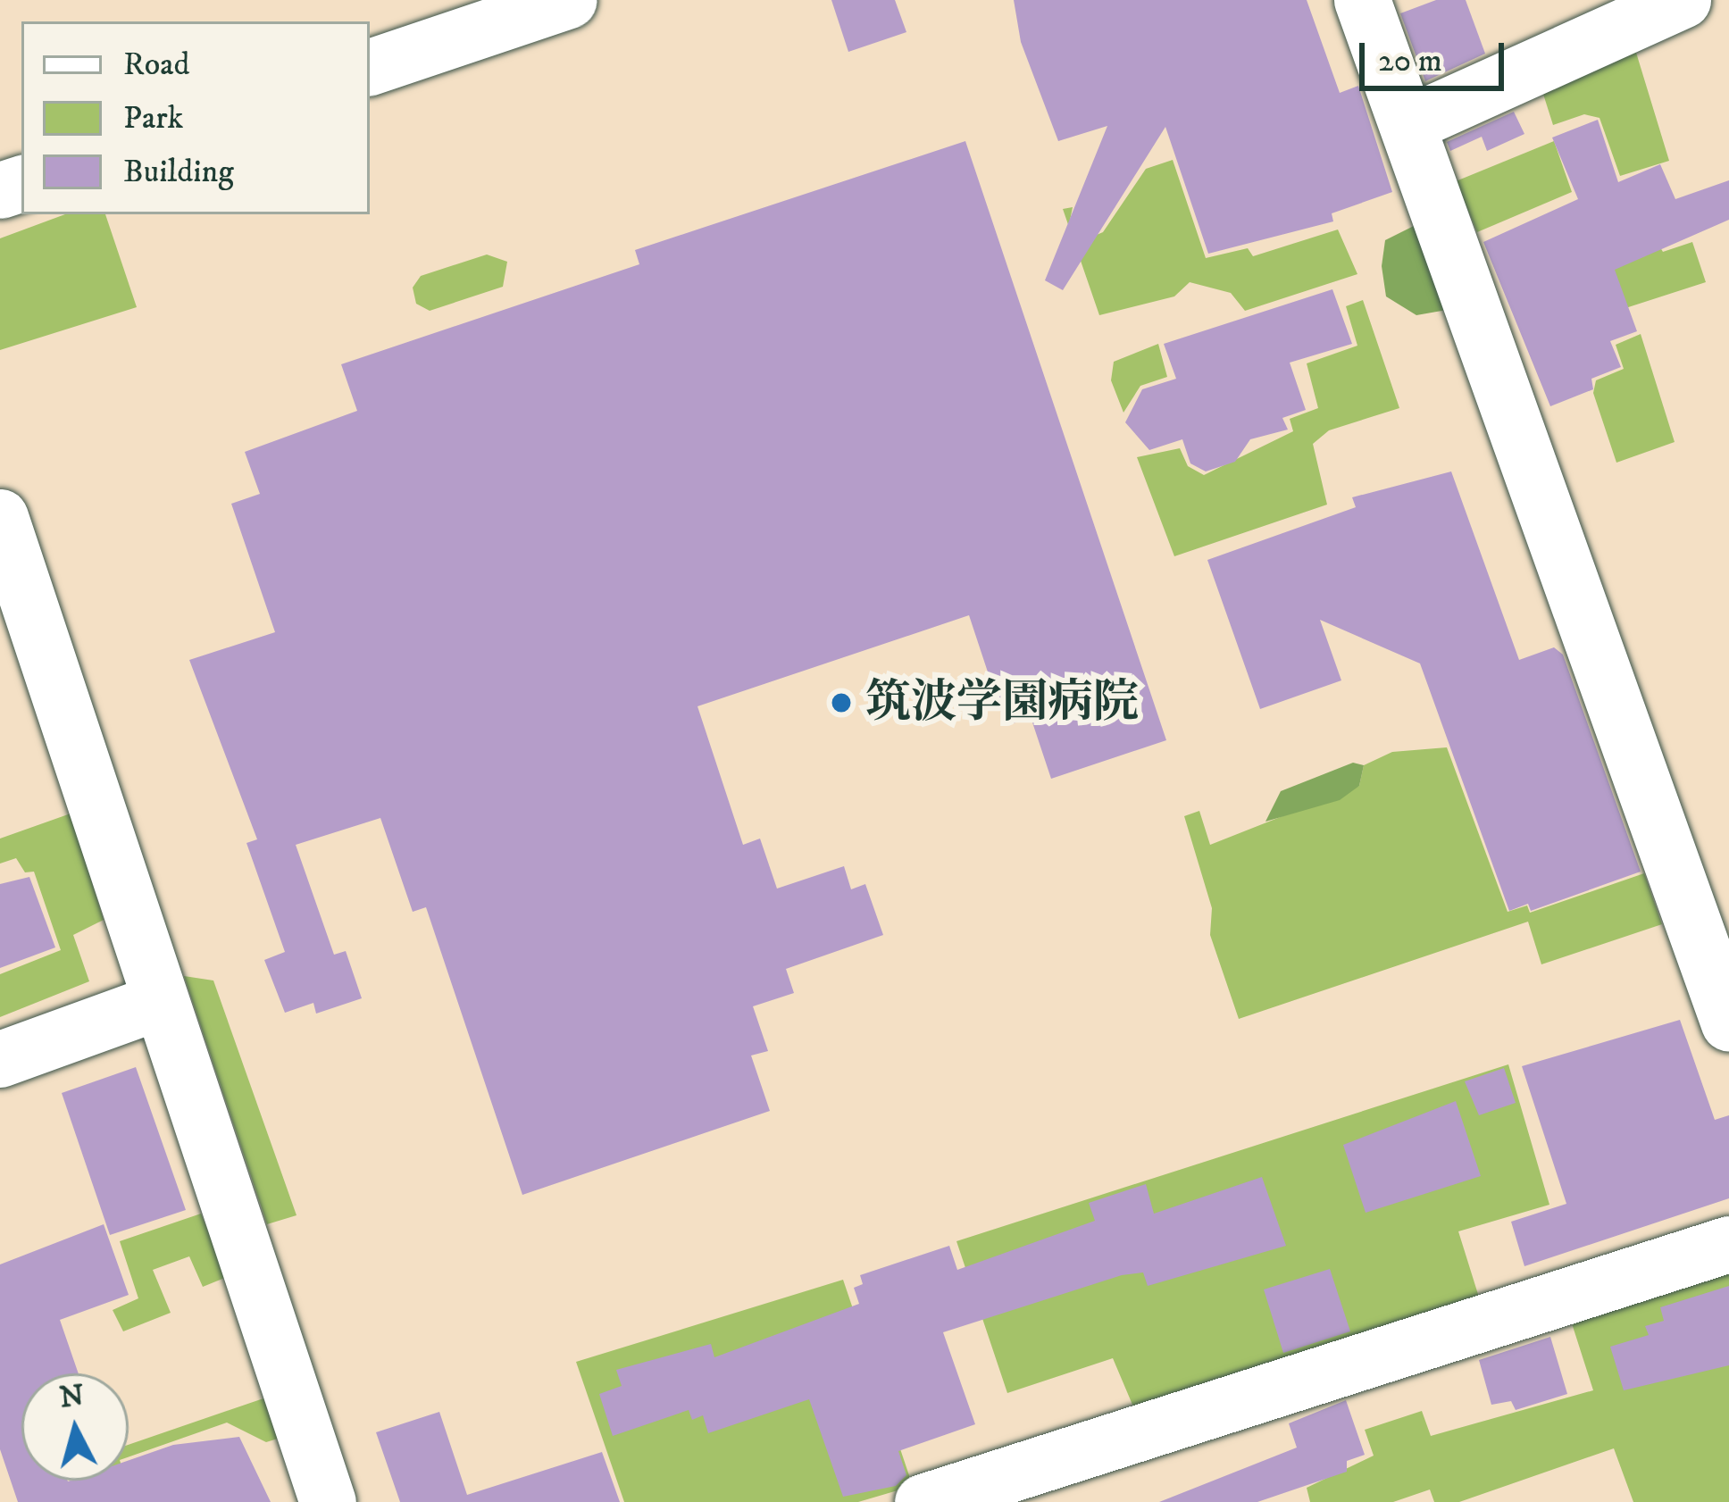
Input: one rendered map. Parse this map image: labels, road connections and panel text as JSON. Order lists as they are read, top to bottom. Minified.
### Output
{"places":["筑波学園病院"],"legend":["Road","Park","Building"],"scale_bar":"20 m","north":"top"}
